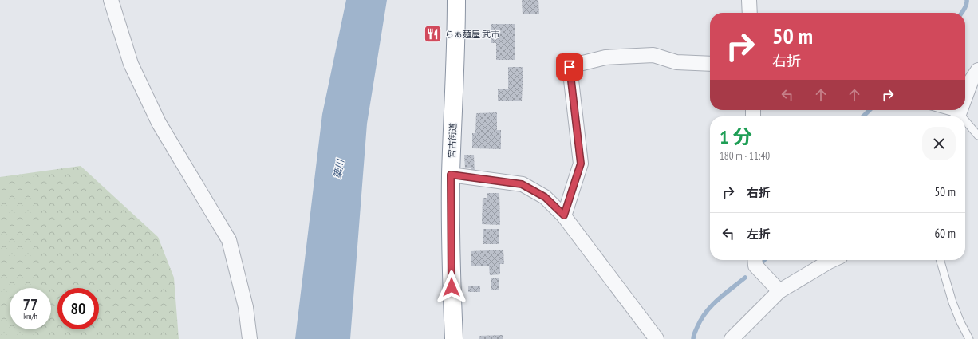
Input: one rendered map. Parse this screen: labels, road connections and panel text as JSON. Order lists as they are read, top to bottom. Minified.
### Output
{"streets":{"highway":["宮古街道"]},"water":["簗川"],"places":{"restaurant":["らぁ麺屋 武市"]},"page":{"turn":["50 m","右折"],"heading":["1 分","180 m · 11:40"],"list":[{"name":"右折","value":"50 m"},{"name":"左折","value":"60 m"}],"speed":"77 km/h","limit":"80"}}
